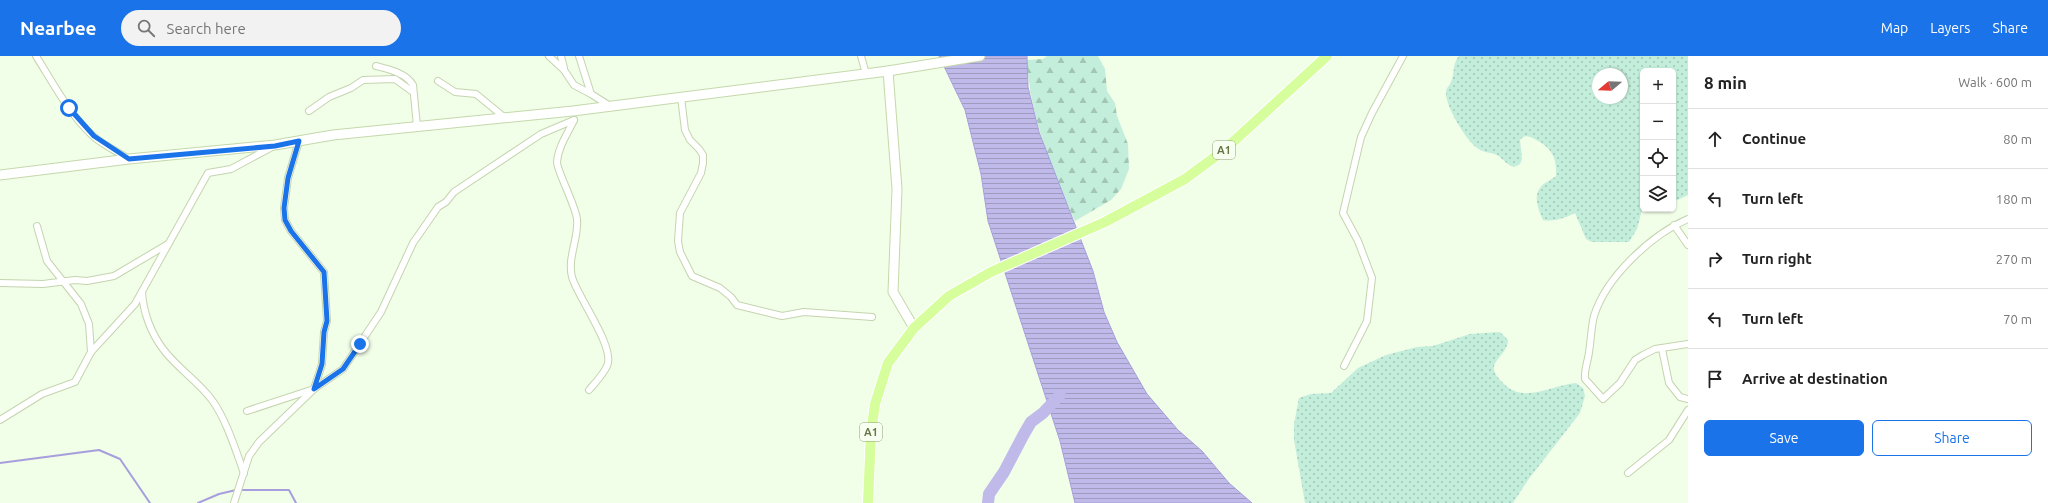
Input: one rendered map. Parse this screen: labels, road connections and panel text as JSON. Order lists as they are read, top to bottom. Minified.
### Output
{"streets":{"highway":["A1"]},"north":"left","page":{"header":"Nearbee","search":"Search here","nav":["Map","Layers","Share"],"heading":["8 min","Walk · 600 m"],"map_buttons":["+","−"],"list":[["Continue","80 m"],["Turn left","180 m"],["Turn right","270 m"],["Turn left","70 m"],"Arrive at destination"],"buttons":["Save","Share"]}}
